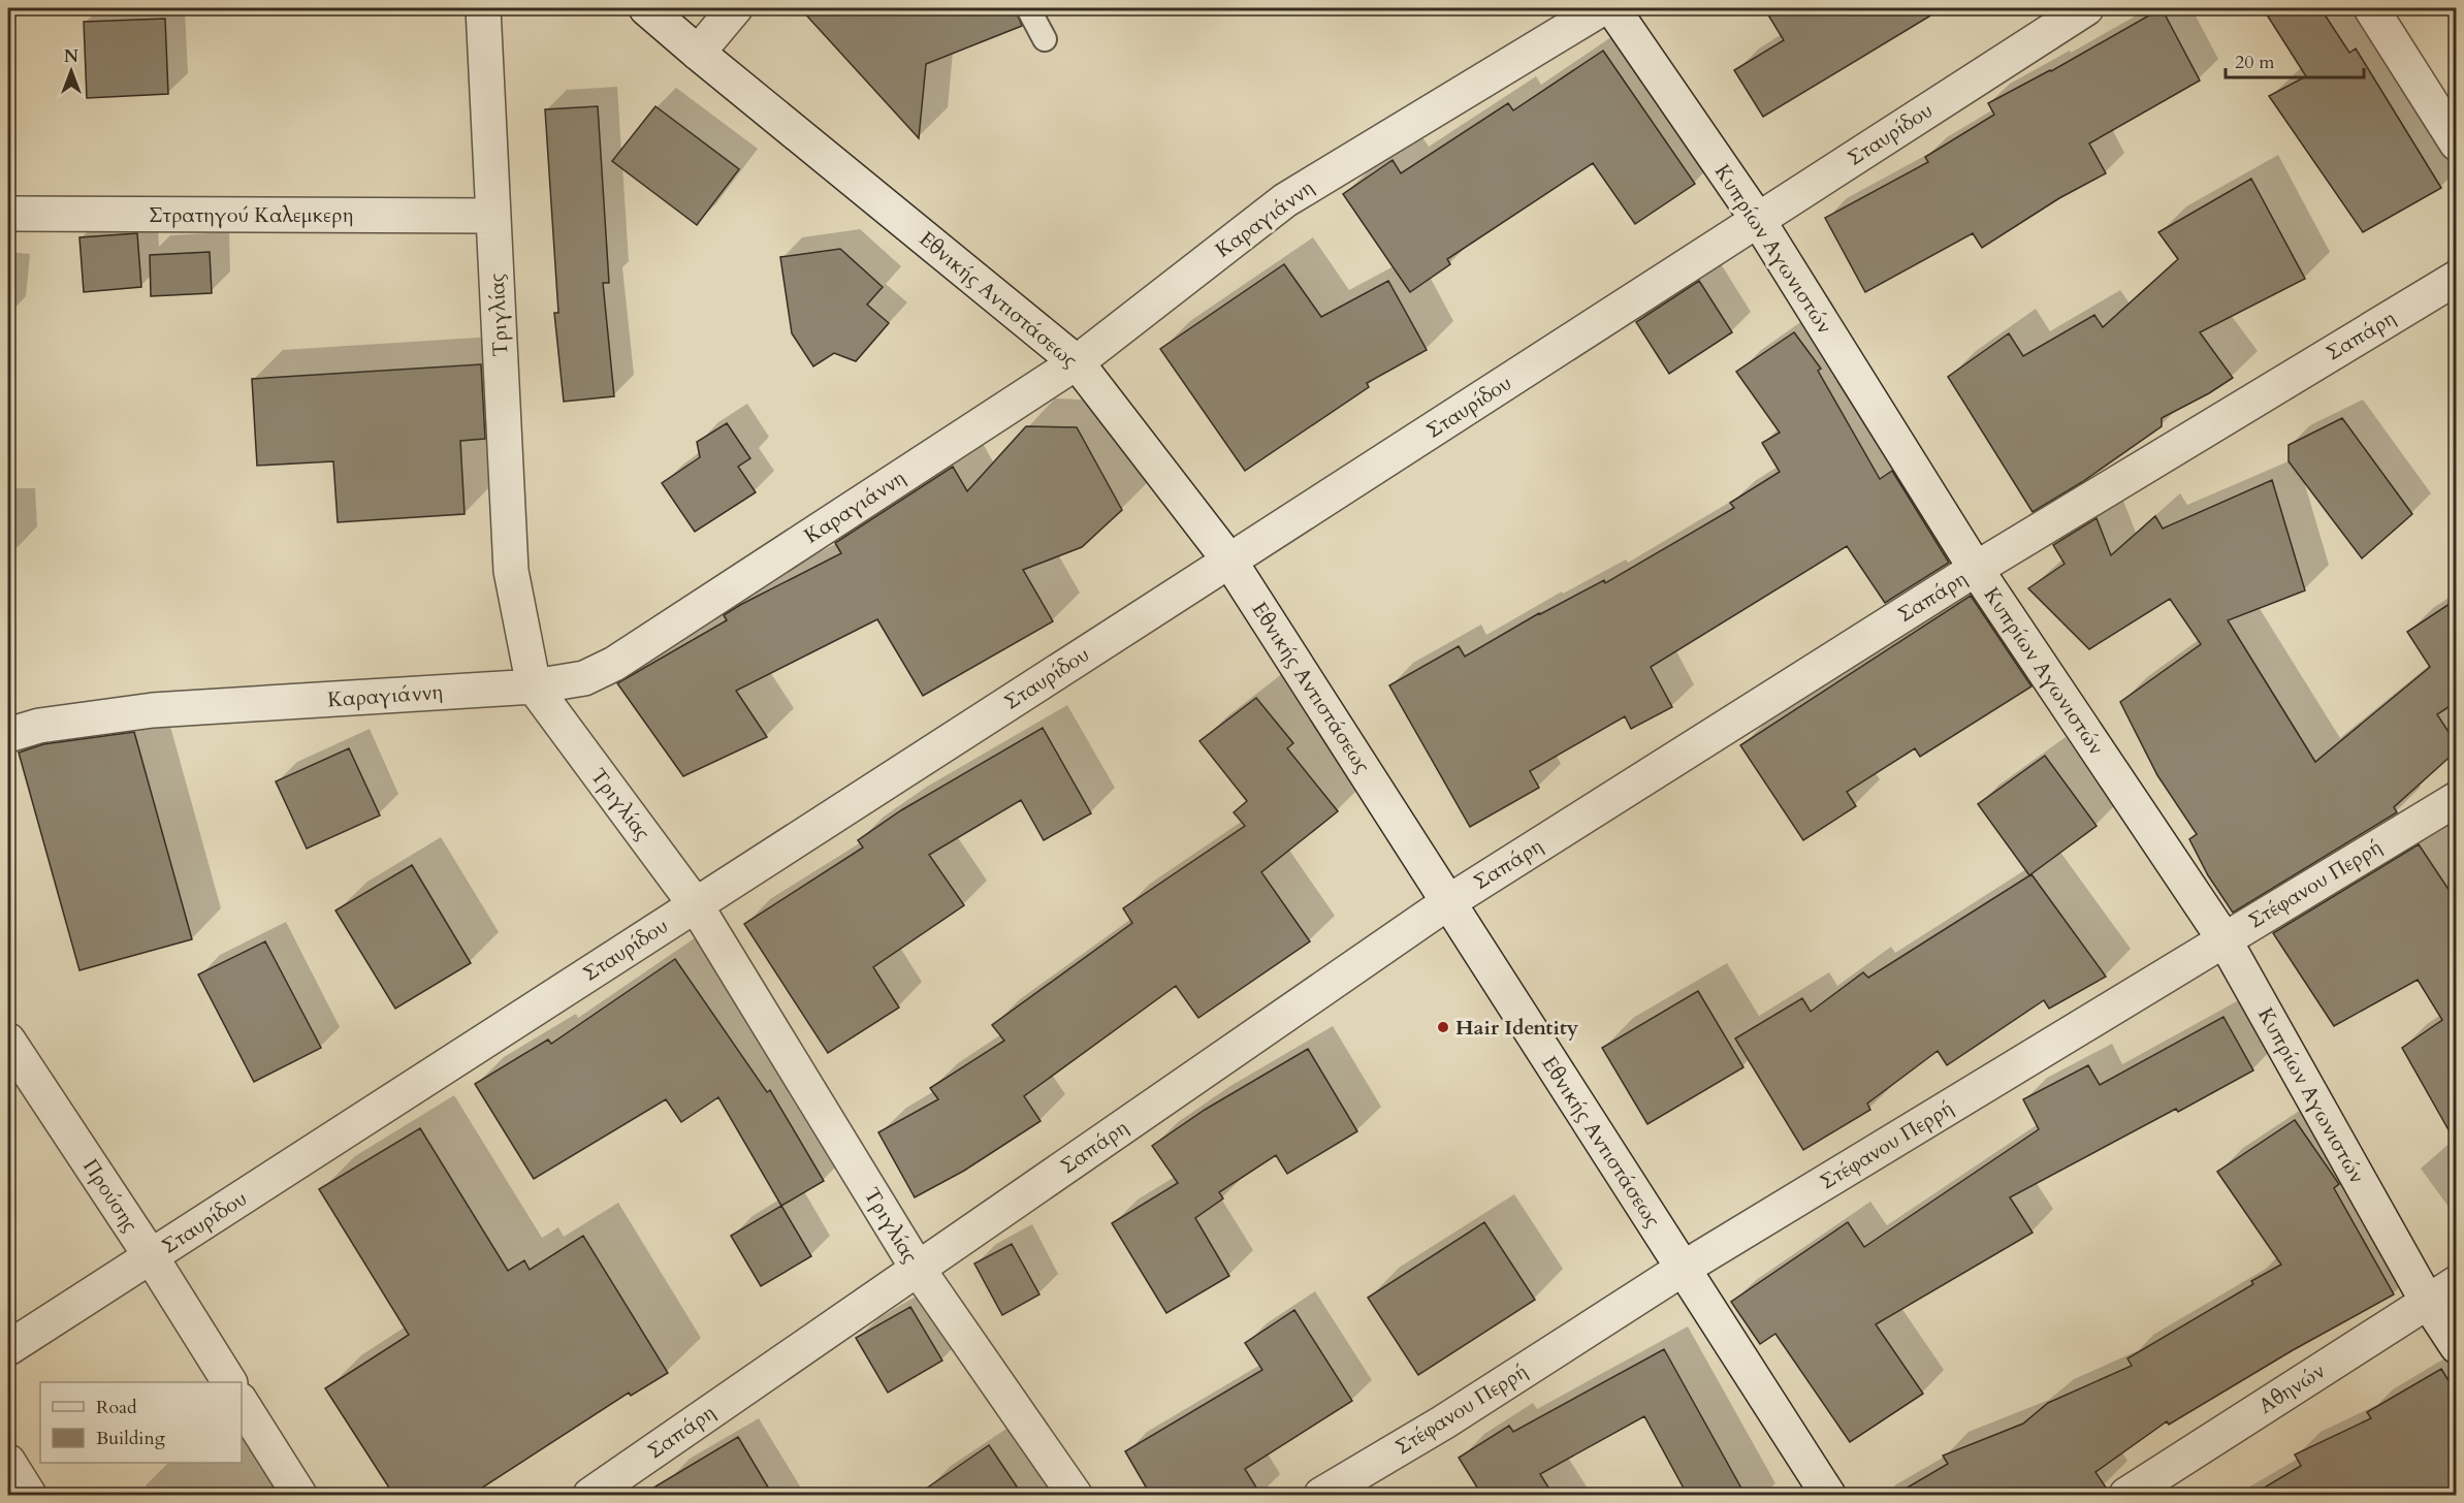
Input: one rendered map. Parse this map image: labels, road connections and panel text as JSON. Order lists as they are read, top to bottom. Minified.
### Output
{"streets":{"street":["Σταυρίδου","Στρατηγού Καλεμκερη","Καραγιάννη","Κυπρίων Αγωνιστών","Εθνικής Αντιστάσεως","Τριγλίας","Σαπάρη","Στέφανου Περρή","Προύσης","Αθηνών"]},"crossings":[["Σταυρίδου","Κυπρίων Αγωνιστών"],["Σταυρίδου","Εθνικής Αντιστάσεως"],["Σταυρίδου","Τριγλίας"],["Σταυρίδου","Προύσης"],["Στρατηγού Καλεμκερη","Τριγλίας"],["Καραγιάννη","Εθνικής Αντιστάσεως"],["Καραγιάννη","Τριγλίας"],["Κυπρίων Αγωνιστών","Σαπάρη"],["Κυπρίων Αγωνιστών","Στέφανου Περρή"],["Κυπρίων Αγωνιστών","Αθηνών"],["Εθνικής Αντιστάσεως","Σαπάρη"],["Εθνικής Αντιστάσεως","Στέφανου Περρή"],["Τριγλίας","Σαπάρη"]],"places":["Hair Identity"],"legend":["Road","Building"],"scale_bar":"20 m","north":"top"}
